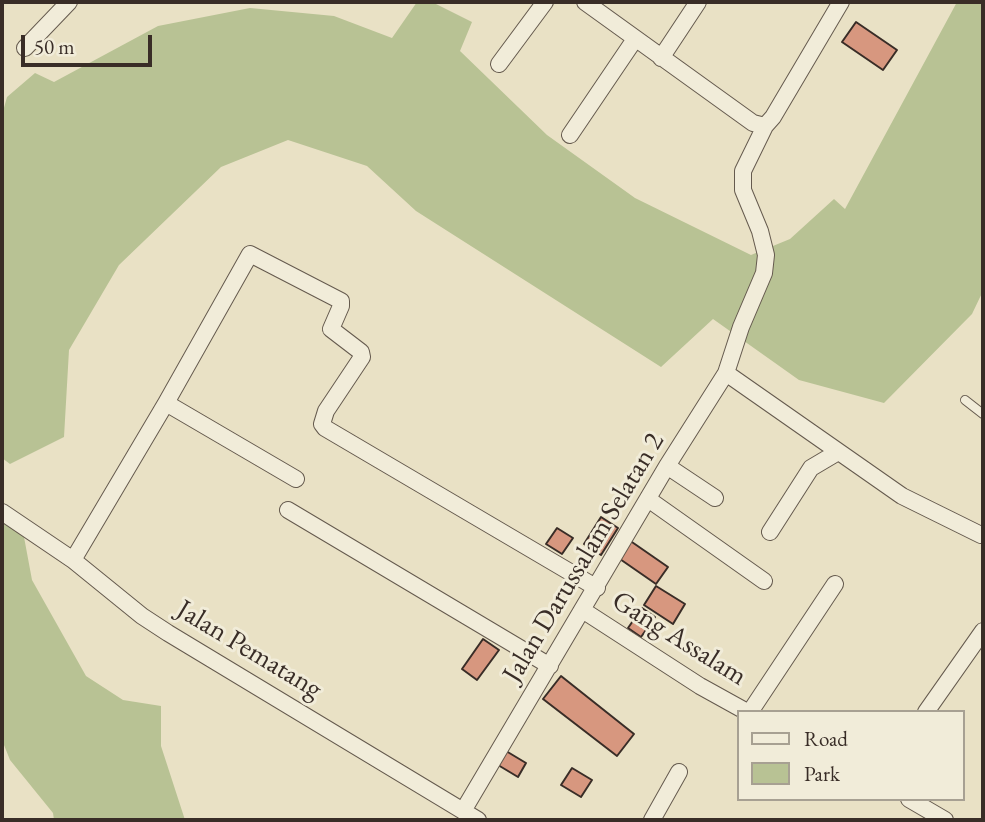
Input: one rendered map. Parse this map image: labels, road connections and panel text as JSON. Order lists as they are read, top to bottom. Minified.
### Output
{"streets":{"street":["Jalan Darussalam Selatan 2","Gang Assalam","Jalan Pematang"]},"crossings":[["Jalan Darussalam Selatan 2","Gang Assalam"],["Jalan Darussalam Selatan 2","Jalan Pematang"]],"legend":["Road","Park"],"scale_bar":"50 m"}
